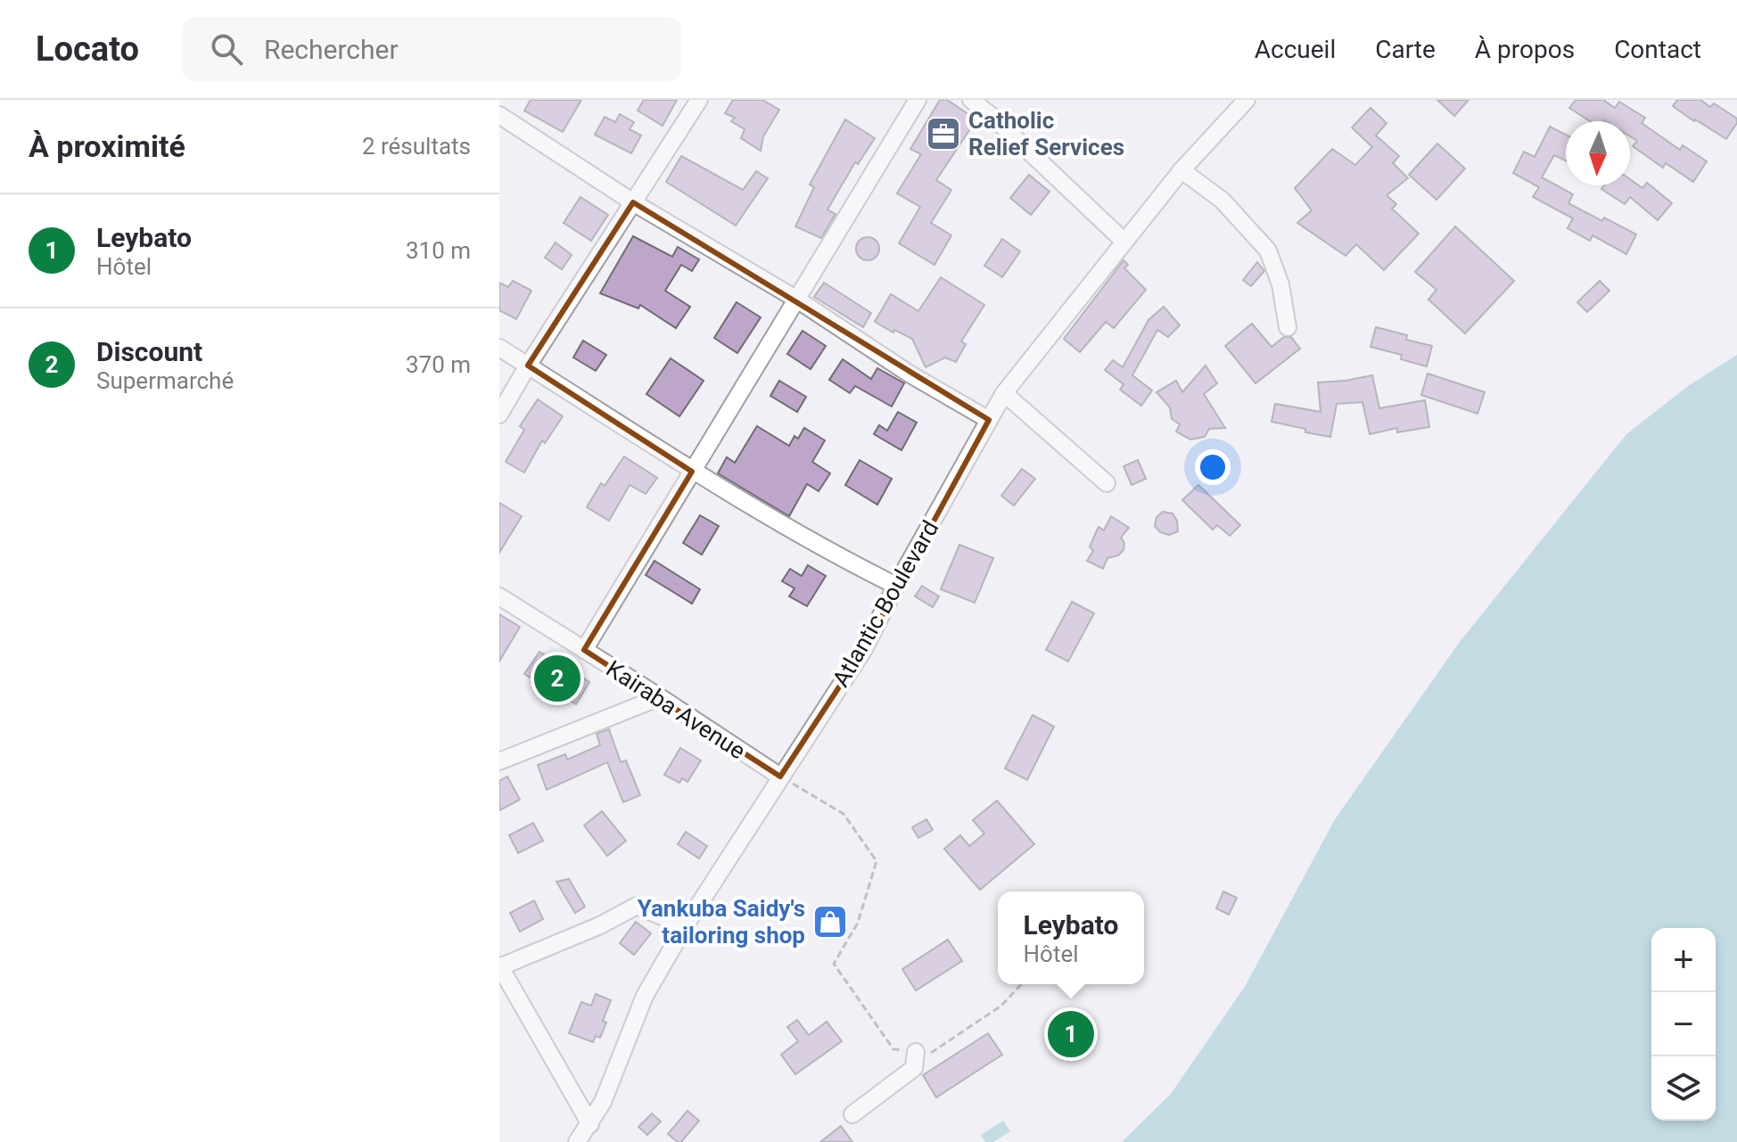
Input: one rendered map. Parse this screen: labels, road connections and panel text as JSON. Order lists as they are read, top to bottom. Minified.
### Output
{"streets":{"street":["Atlantic Boulevard","Kairaba Avenue"]},"crossings":[["Atlantic Boulevard","Kairaba Avenue"]],"places":{"office":["Catholic Relief Services"],"shop":["Yankuba Saidy's tailoring shop"]},"north":"bottom","page":{"header":"Locato","search":"Rechercher","nav":["Accueil","Carte","À propos","Contact"],"heading":["À proximité","2 résultats"],"list":[{"mark":"1","name":"Leybato","note":"Hôtel","value":"310 m"},{"mark":"2","name":"Discount","note":"Supermarché","value":"370 m"}],"pins":["2","1"],"popup":["Leybato","Hôtel"],"map_buttons":["+","−"]}}
